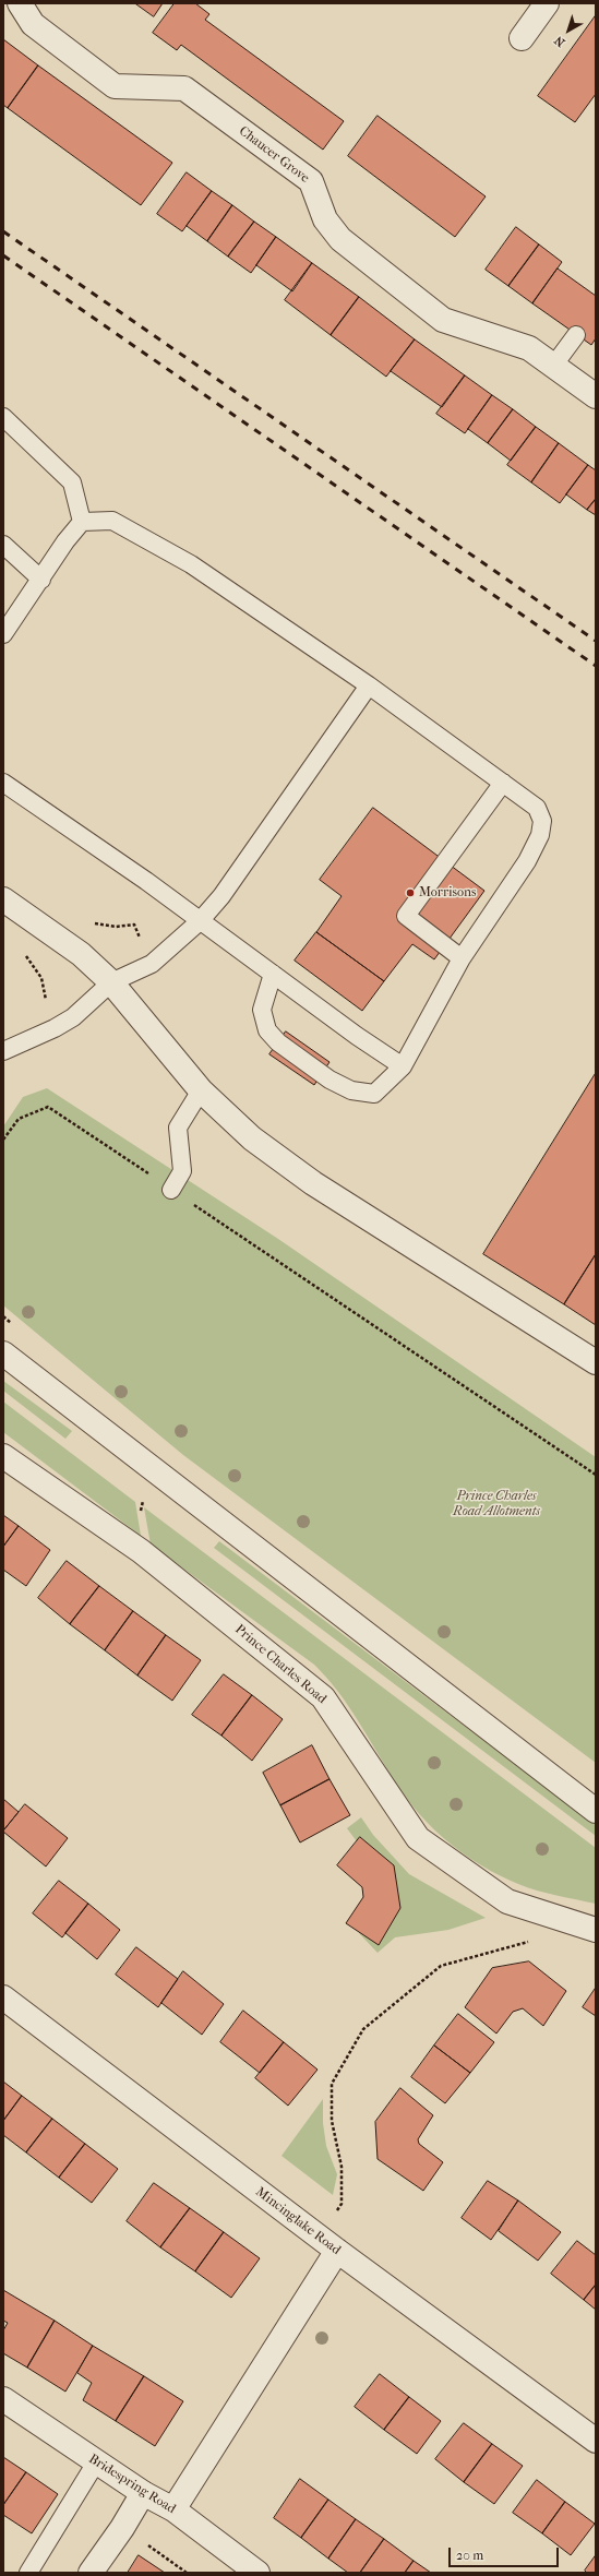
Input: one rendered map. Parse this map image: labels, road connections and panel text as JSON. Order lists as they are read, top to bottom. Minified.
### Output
{"streets":{"street":["Chaucer Grove","Prince Charles Road","Mincinglake Road","Bridespring Road"]},"parks":["Prince Charles Road Allotments"],"places":["Morrisons"],"scale_bar":"20 m","north":"bottom left"}
